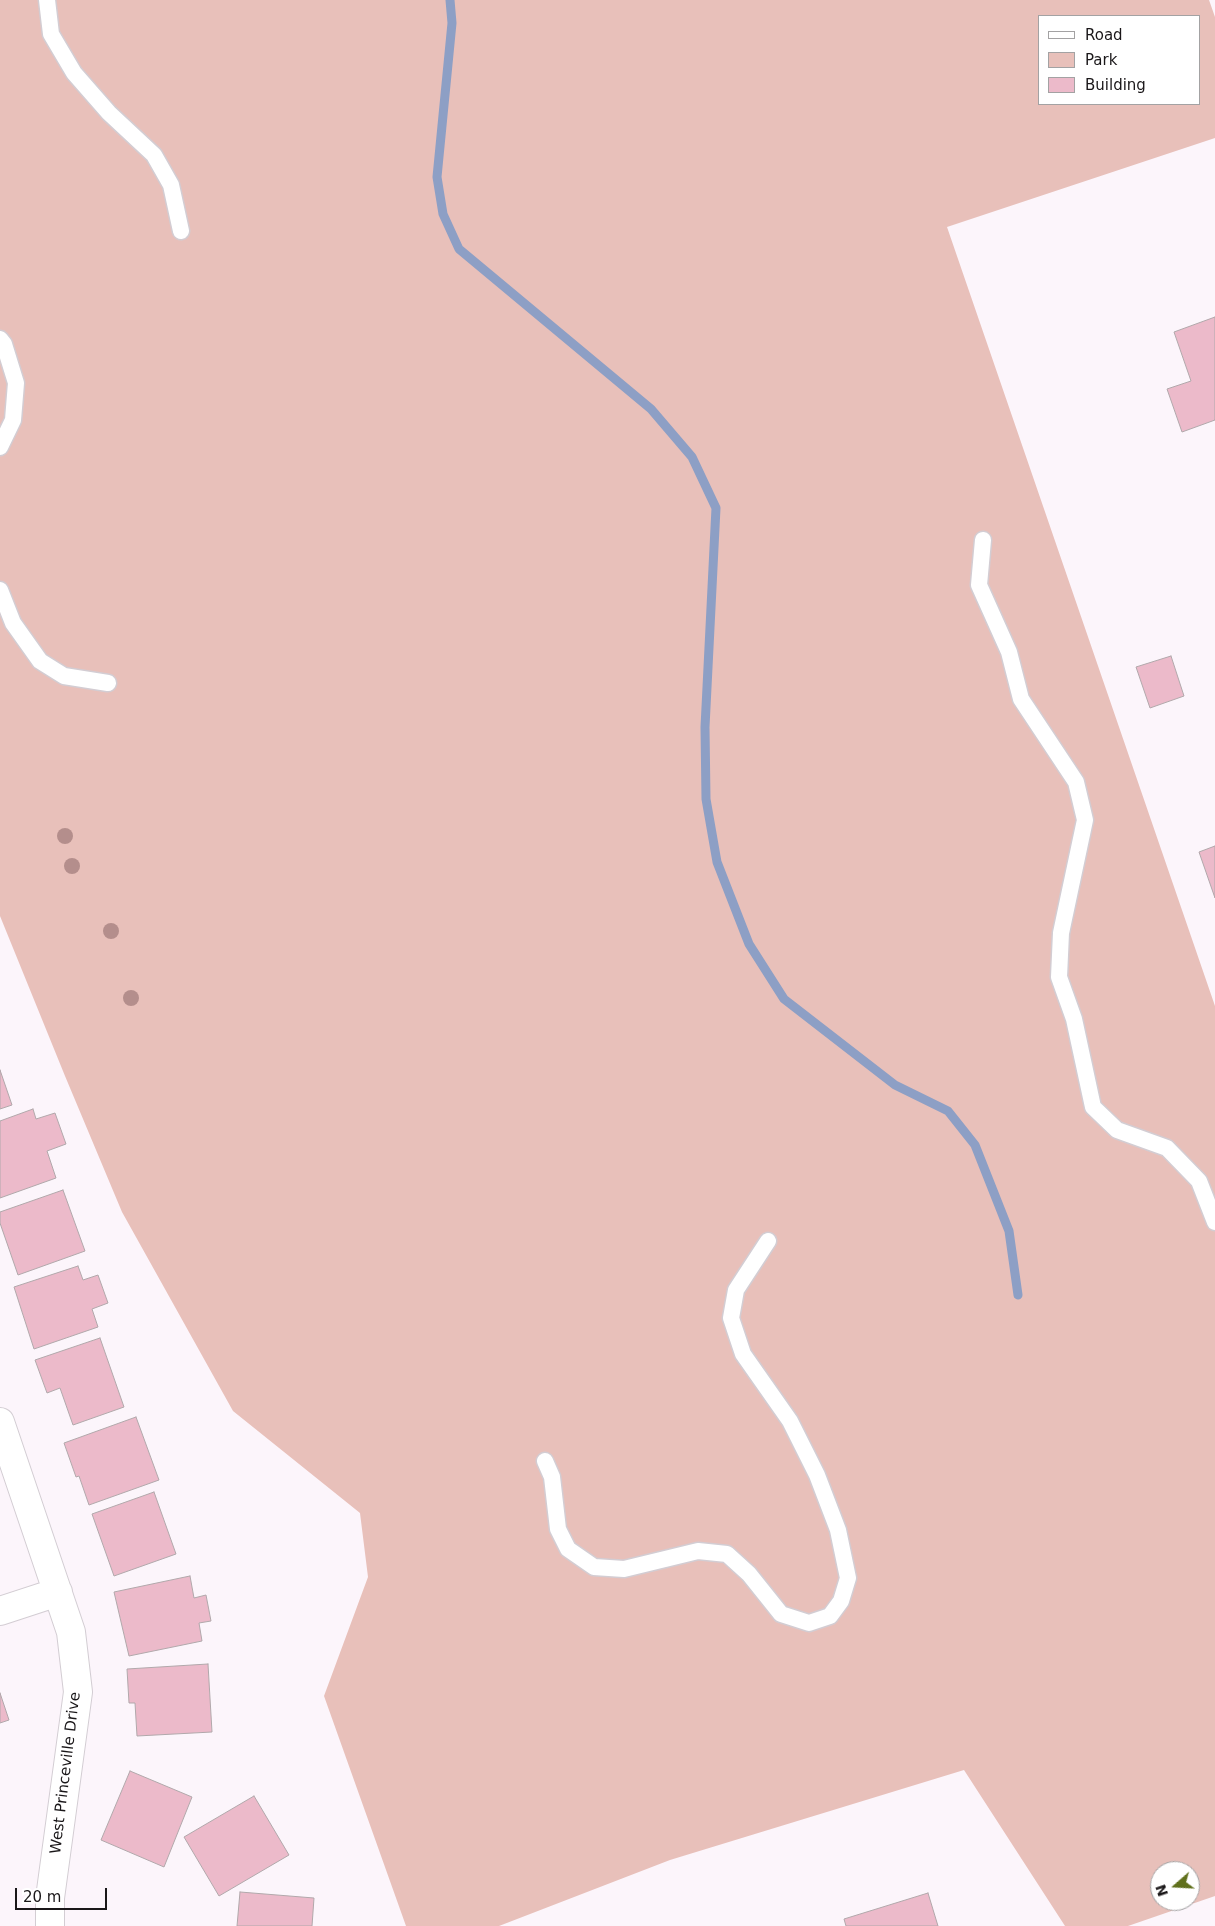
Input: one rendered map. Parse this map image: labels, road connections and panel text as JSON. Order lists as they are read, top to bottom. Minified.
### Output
{"streets":{"street":["West Princeville Drive"]},"legend":["Road","Park","Building"],"scale_bar":"20 m","north":"left"}
